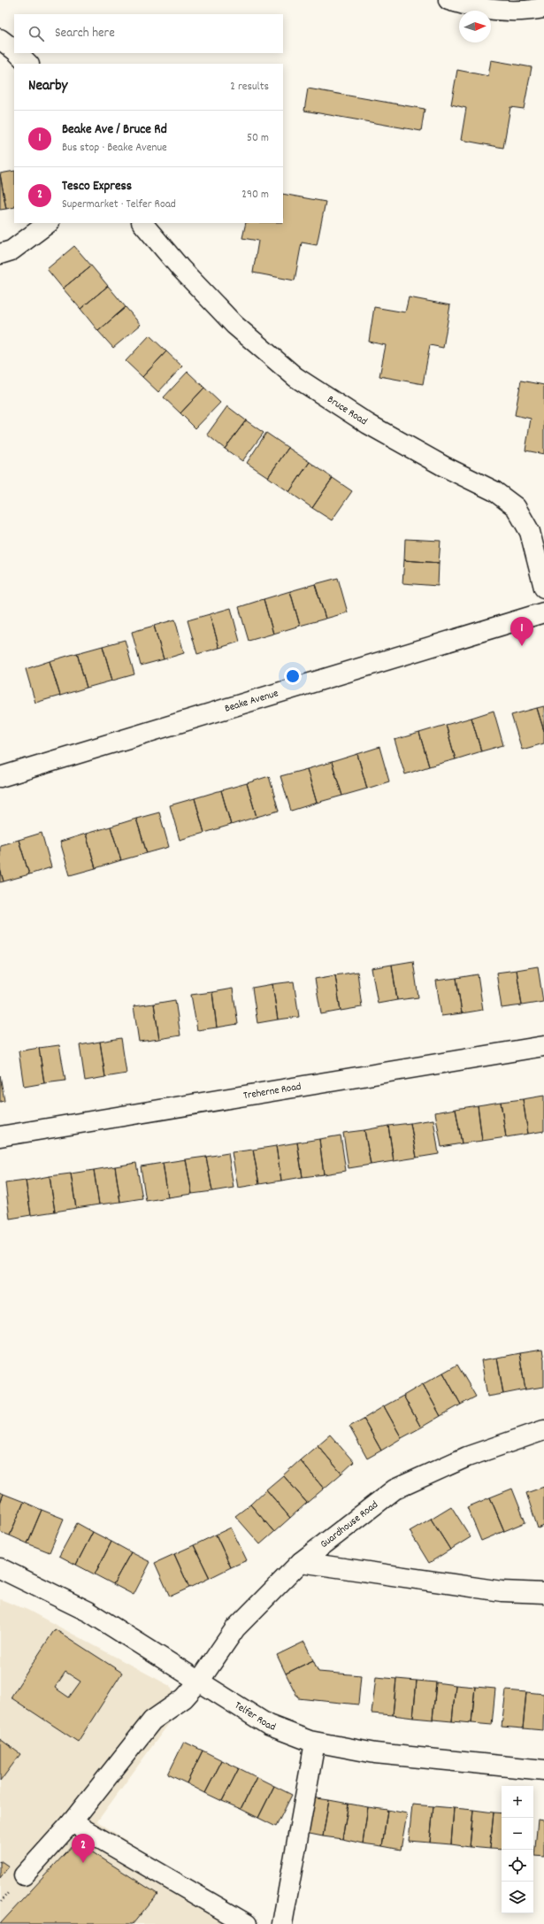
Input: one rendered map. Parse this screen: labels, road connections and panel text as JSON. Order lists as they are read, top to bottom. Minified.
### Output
{"streets":{"street":["Bruce Road","Beake Avenue","Treherne Road","Guardhouse Road","Telfer Road"]},"crossings":[["Guardhouse Road","Telfer Road"]],"north":"right","page":{"search":"Search here","heading":["Nearby","2 results"],"list":[{"mark":"1","name":"Beake Ave / Bruce Rd","note":"Bus stop · Beake Avenue","value":"50 m"},{"mark":"2","name":"Tesco Express","note":"Supermarket · Telfer Road","value":"290 m"}],"pins":["1","2"],"map_buttons":["+","−"]}}
